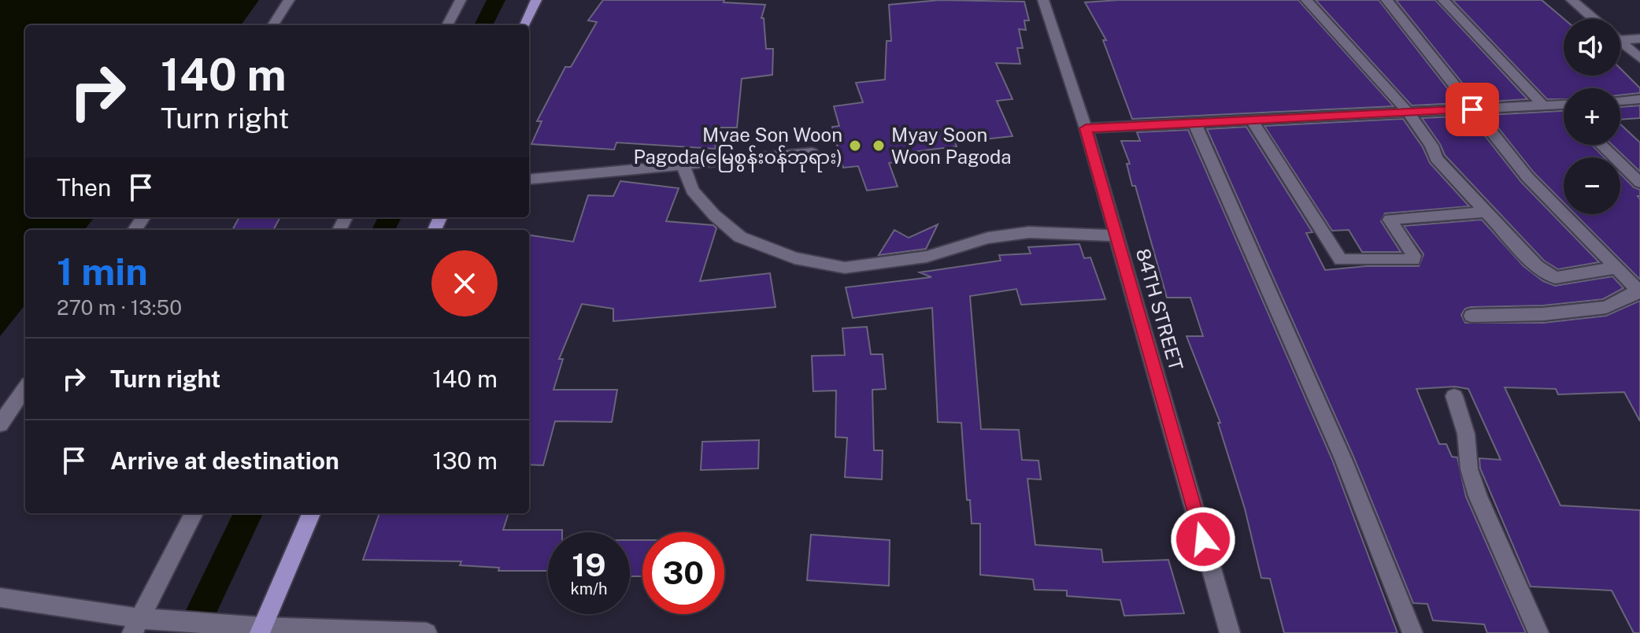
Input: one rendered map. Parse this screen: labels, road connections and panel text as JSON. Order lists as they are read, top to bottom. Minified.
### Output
{"streets":{"street":["84TH STREET"]},"places":["Myae Son Woon Pagoda(မြေစွန်း၀န်ဘုရား)","Myay Soon Woon Pagoda"],"page":{"map_buttons":["+","−"],"turn":["140 m","Turn right"],"then":"Then","heading":["1 min","270 m · 13:50"],"list":[{"name":"Turn right","value":"140 m"},{"name":"Arrive at destination","value":"130 m"}],"speed":"19 km/h","limit":"30"}}
